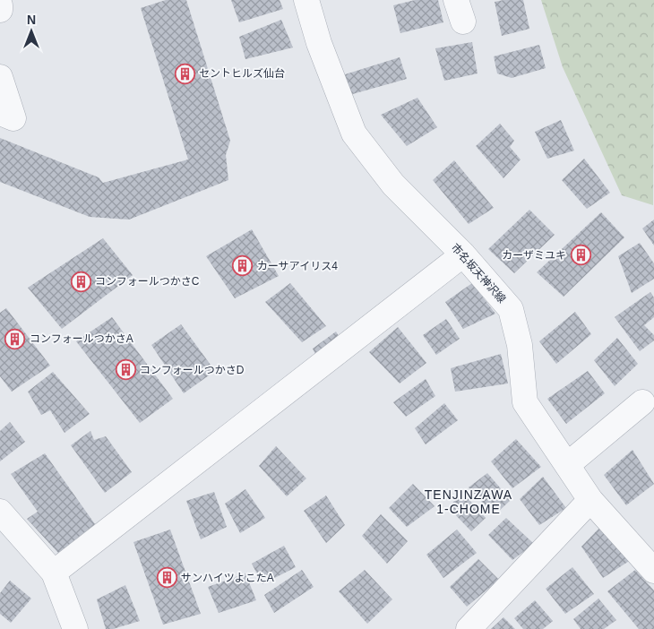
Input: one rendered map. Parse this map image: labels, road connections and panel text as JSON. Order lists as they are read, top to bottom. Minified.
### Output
{"streets":{"street":["市名坂天神沢線"]},"districts":["TENJINZAWA 1-CHOME"],"places":{"building":["セントヒルズ仙台","カーザミユキ","カーサアイリス4","コンフォールつかさC","コンフォールつかさA","コンフォールつかさD","サンハイツよこたA"]},"north":"top"}
